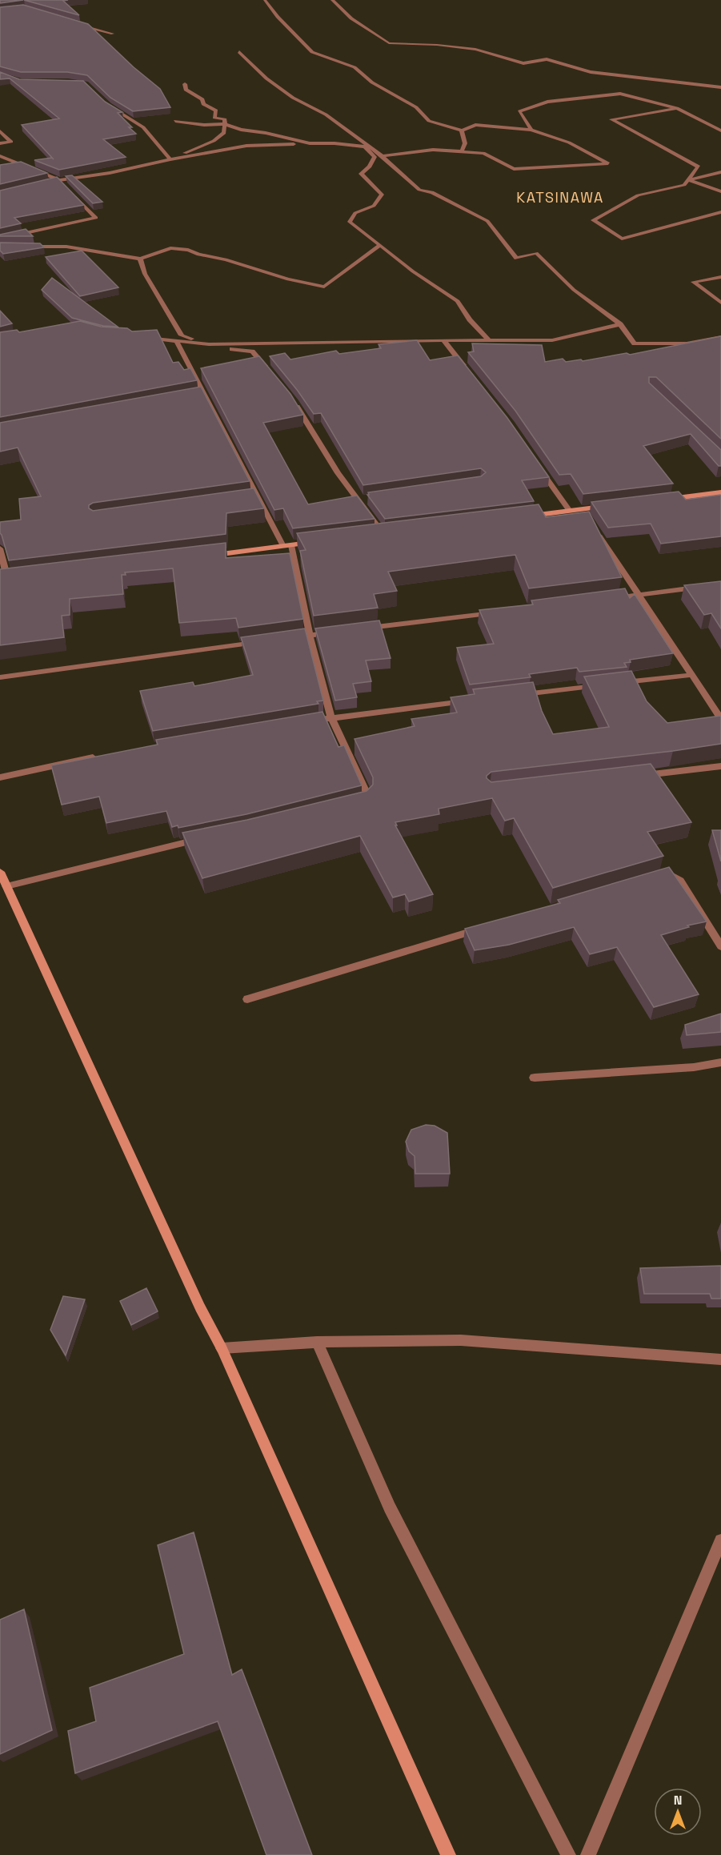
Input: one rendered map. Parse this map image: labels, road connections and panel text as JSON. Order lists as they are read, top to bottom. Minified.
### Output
{"districts":["KATSINAWA"],"north":"top"}
